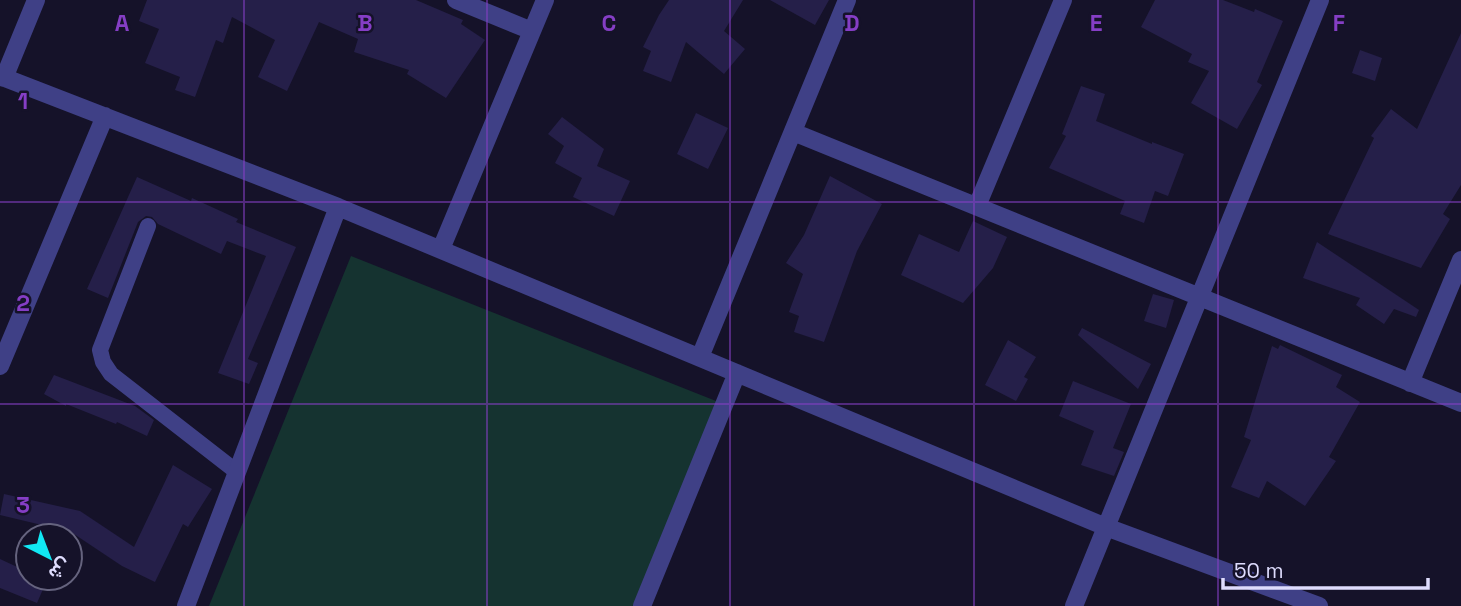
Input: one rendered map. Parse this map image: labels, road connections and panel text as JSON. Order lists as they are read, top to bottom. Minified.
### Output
{"scale_bar":"50 m","north":"bottom right","grid":{"columns":["A","B","C","D","E","F"],"rows":["1","2","3"]}}
